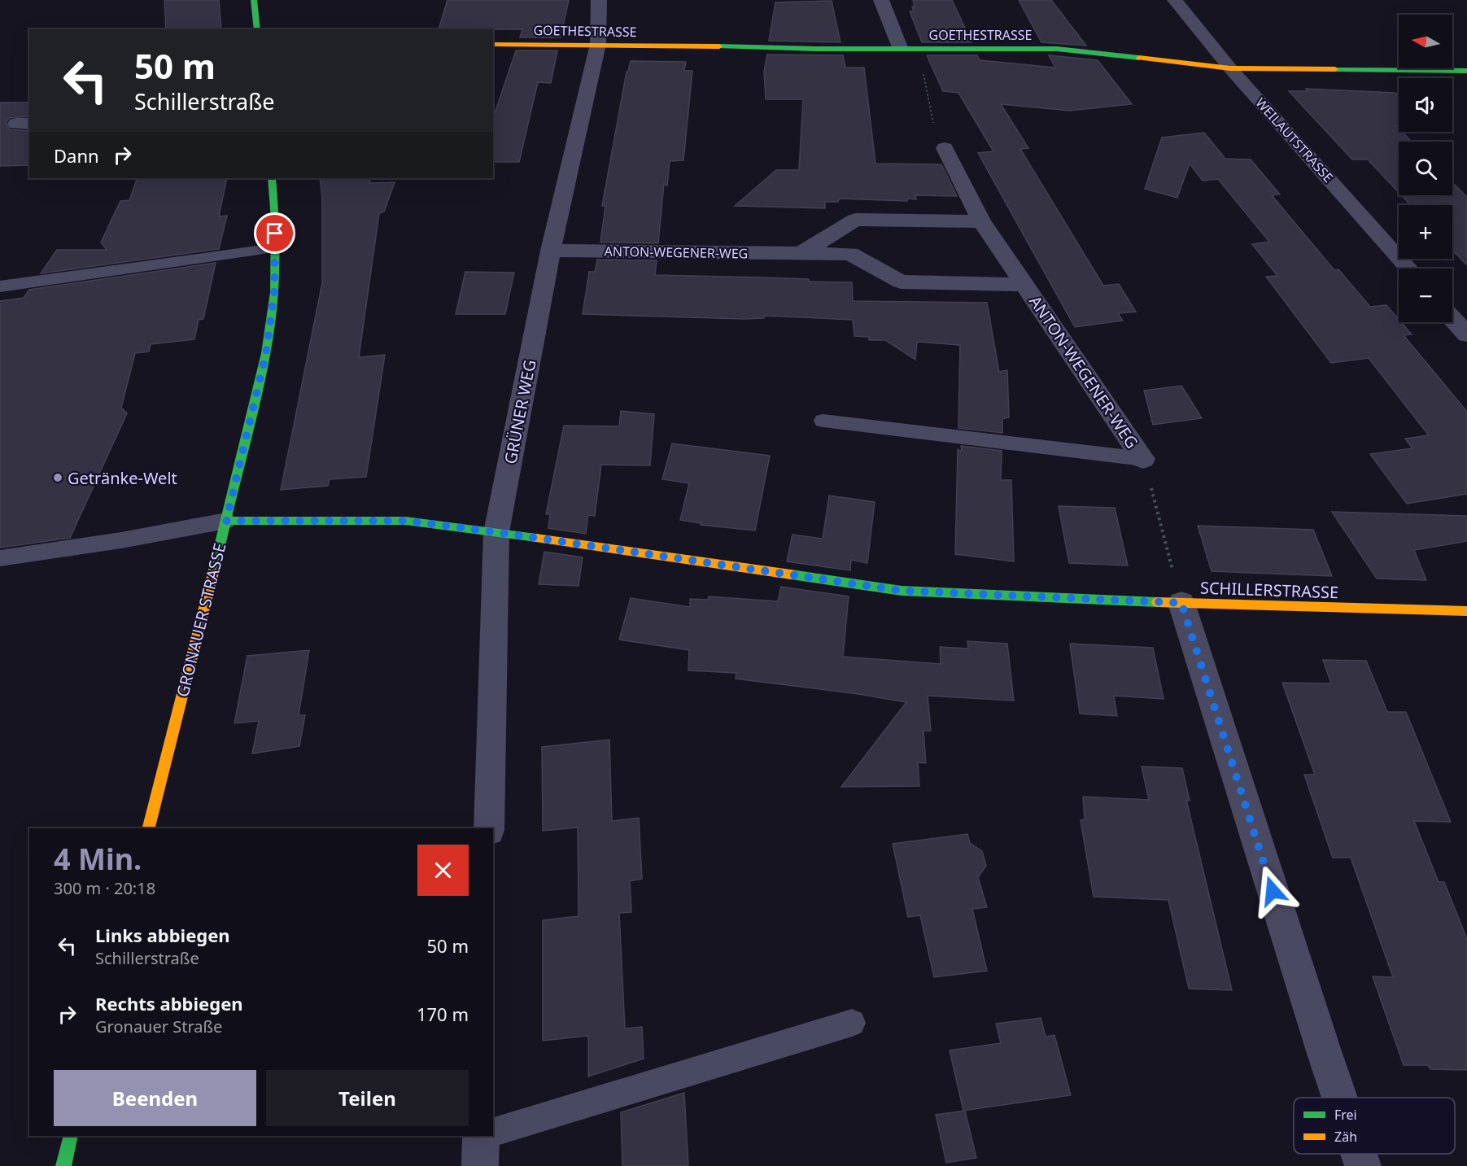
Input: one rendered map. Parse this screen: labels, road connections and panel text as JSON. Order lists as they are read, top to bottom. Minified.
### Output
{"streets":{"street":["GOETHESTRASSE","WEILAUTSTRASSE","ANTON-WEGENER-WEG","GRÜNER WEG","SCHILLERSTRASSE","GRONAUER STRASSE"]},"crossings":[["GOETHESTRASSE","WEILAUTSTRASSE"],["GOETHESTRASSE","GRÜNER WEG"],["ANTON-WEGENER-WEG","GRÜNER WEG"],["GRÜNER WEG","SCHILLERSTRASSE"],["SCHILLERSTRASSE","GRONAUER STRASSE"]],"places":["Getränke-Welt"],"legend":["Frei","Zäh"],"north":"left","page":{"map_buttons":["+","−"],"turn":["50 m","Schillerstraße"],"then":"Dann","heading":["4 Min.","300 m · 20:18"],"list":[{"name":"Links abbiegen","note":"Schillerstraße","value":"50 m"},{"name":"Rechts abbiegen","note":"Gronauer Straße","value":"170 m"}],"buttons":["Beenden","Teilen"]}}
